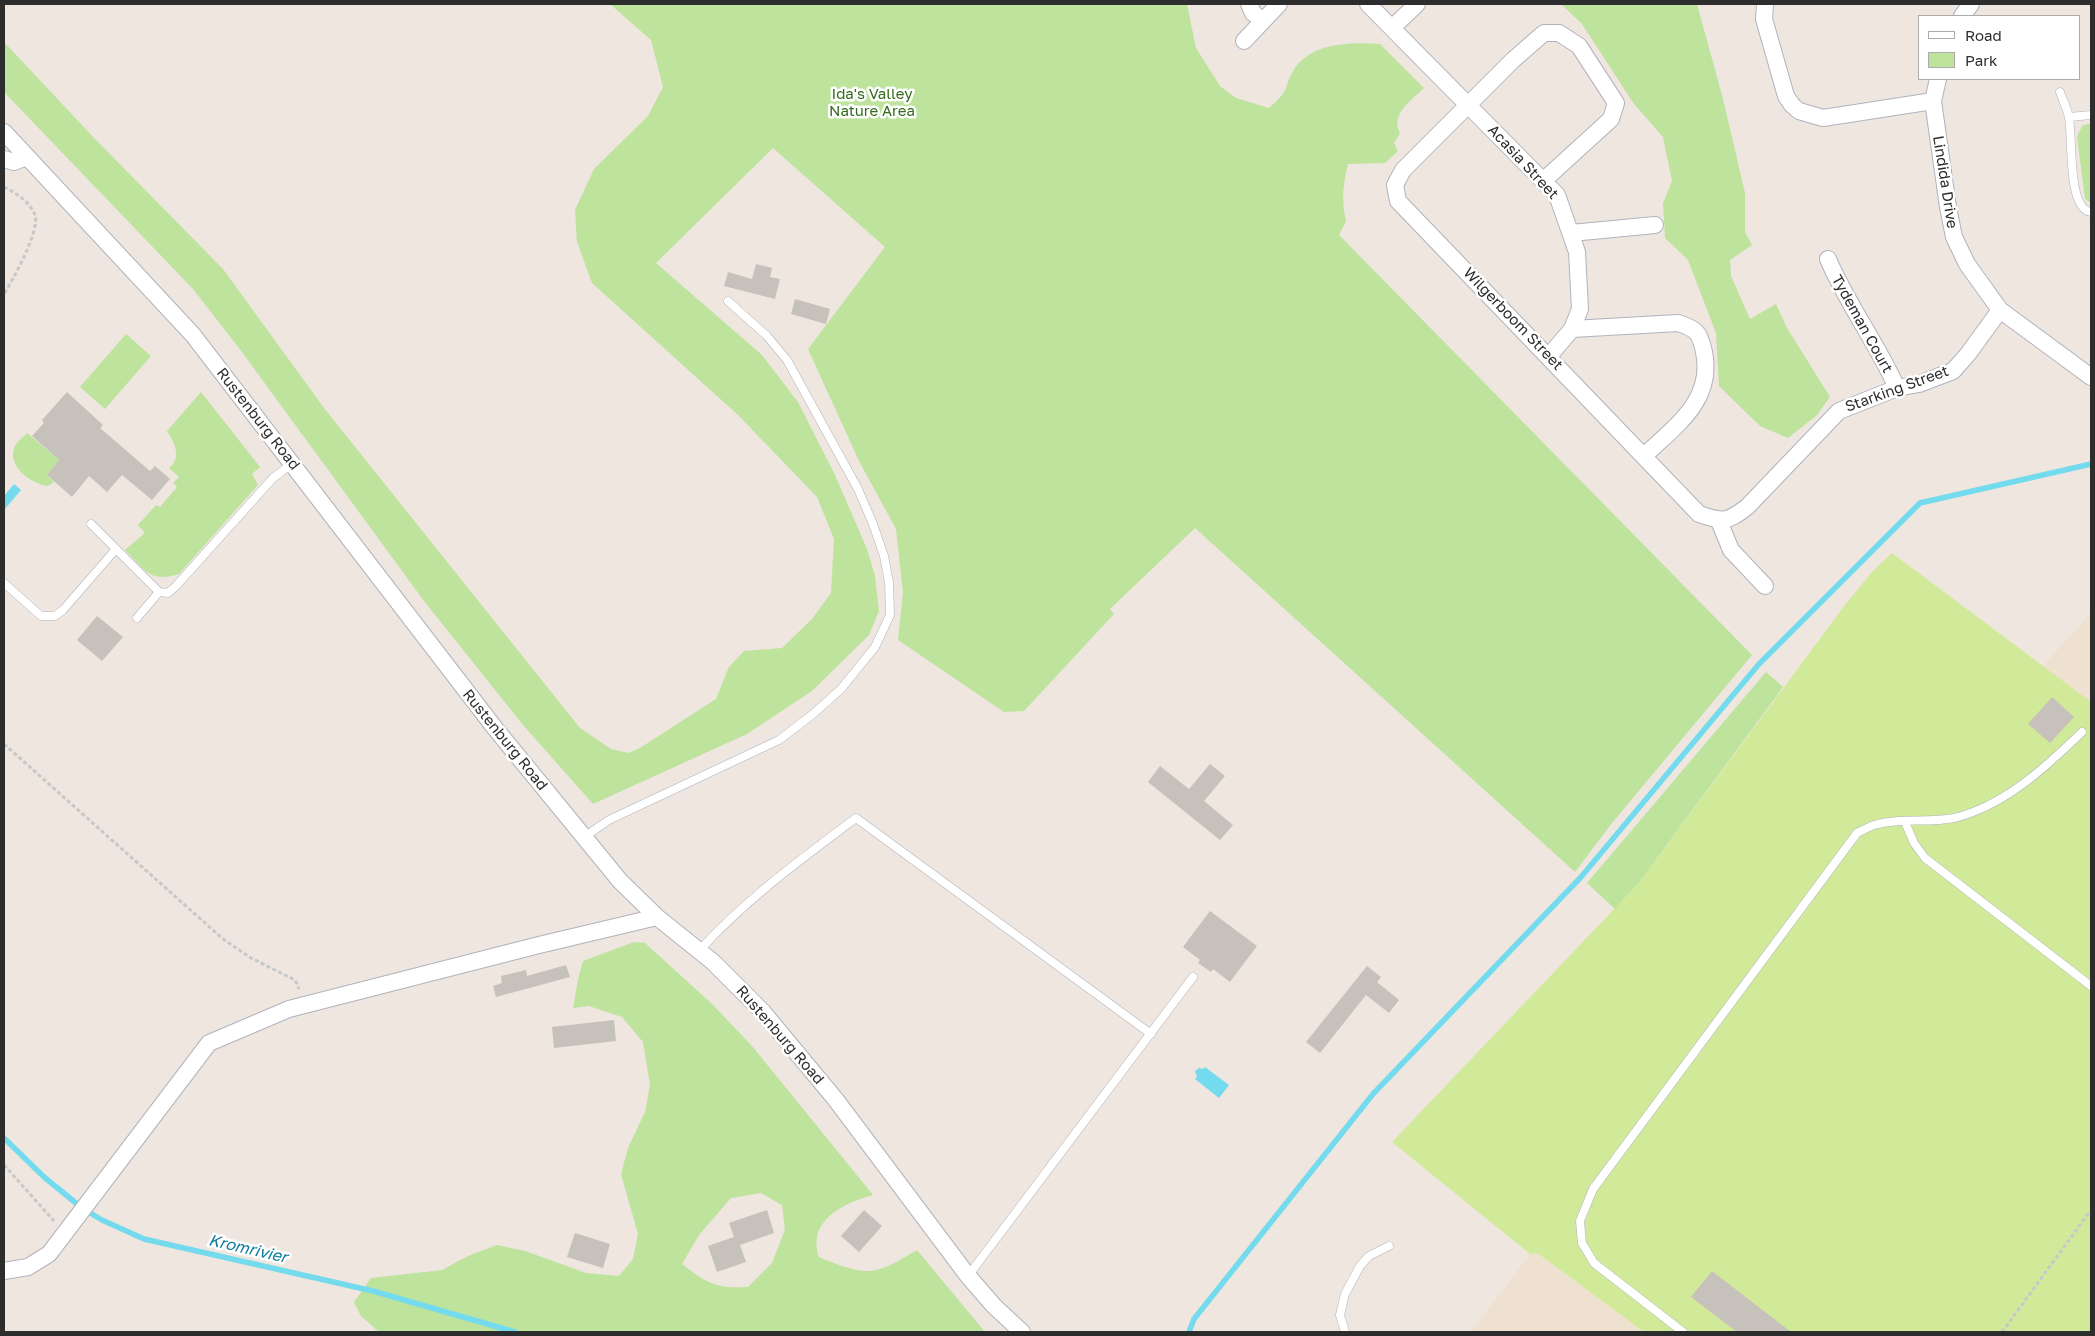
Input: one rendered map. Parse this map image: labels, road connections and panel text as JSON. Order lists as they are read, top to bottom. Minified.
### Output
{"streets":{"street":["Acasia Street","Lindida Drive","Wilgerboom Street","Tydeman Court","Starking Street","Rustenburg Road"]},"crossings":[["Acasia Street","Wilgerboom Street"],["Lindida Drive","Starking Street"],["Wilgerboom Street","Starking Street"],["Tydeman Court","Starking Street"]],"water":["Kromrivier"],"parks":["Ida's Valley Nature Area"],"legend":["Road","Park"]}
